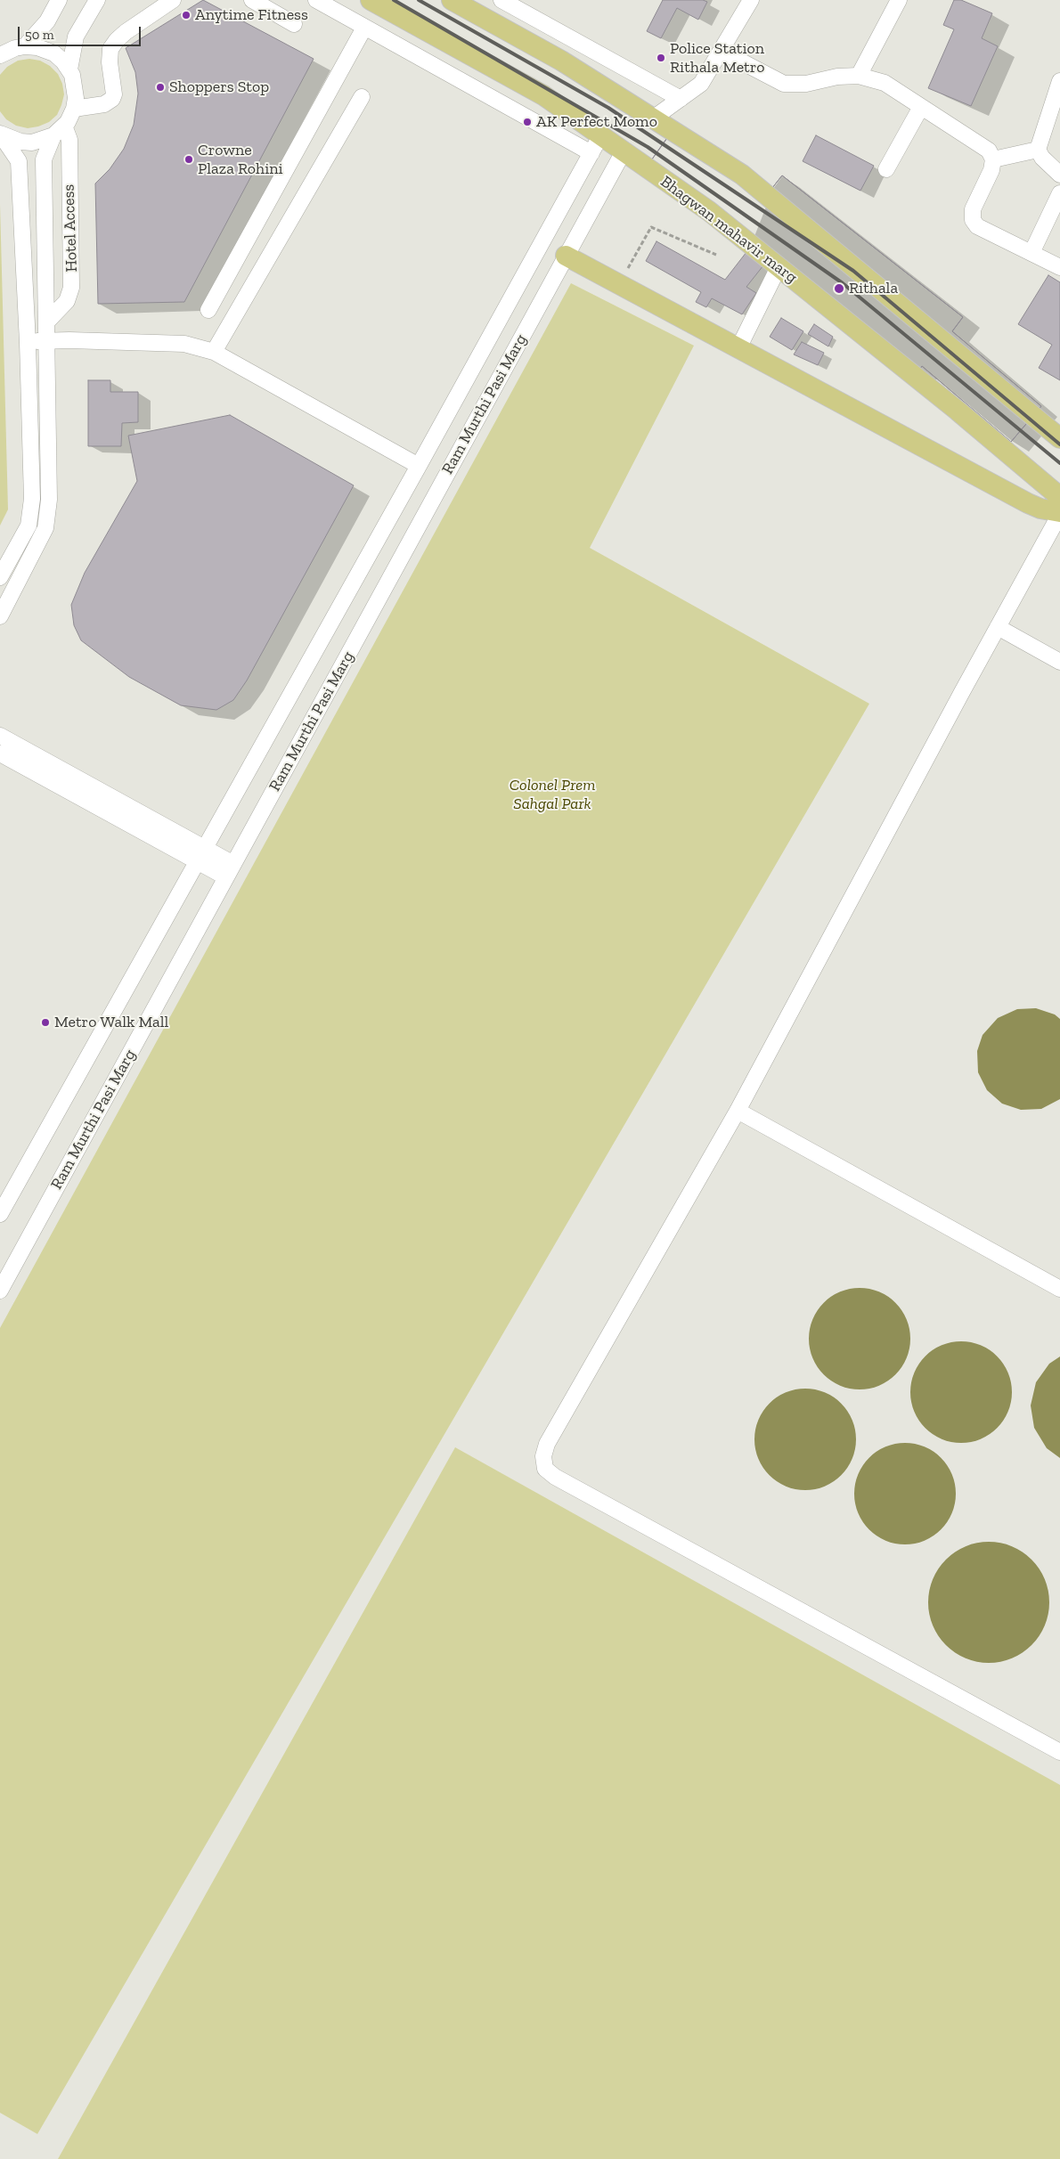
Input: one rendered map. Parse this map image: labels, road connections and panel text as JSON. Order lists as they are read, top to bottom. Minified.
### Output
{"streets":{"main road":["Bhagwan mahavir marg"],"street":["Hotel Access","Ram Murthi Pasi Marg"]},"crossings":[["Bhagwan mahavir marg","Ram Murthi Pasi Marg"]],"parks":["Colonel Prem Sahgal Park"],"places":["Anytime Fitness","Police Station Rithala Metro","Shoppers Stop","AK Perfect Momo","Crowne Plaza Rohini","Rithala","Metro Walk Mall"],"scale_bar":"50 m"}
